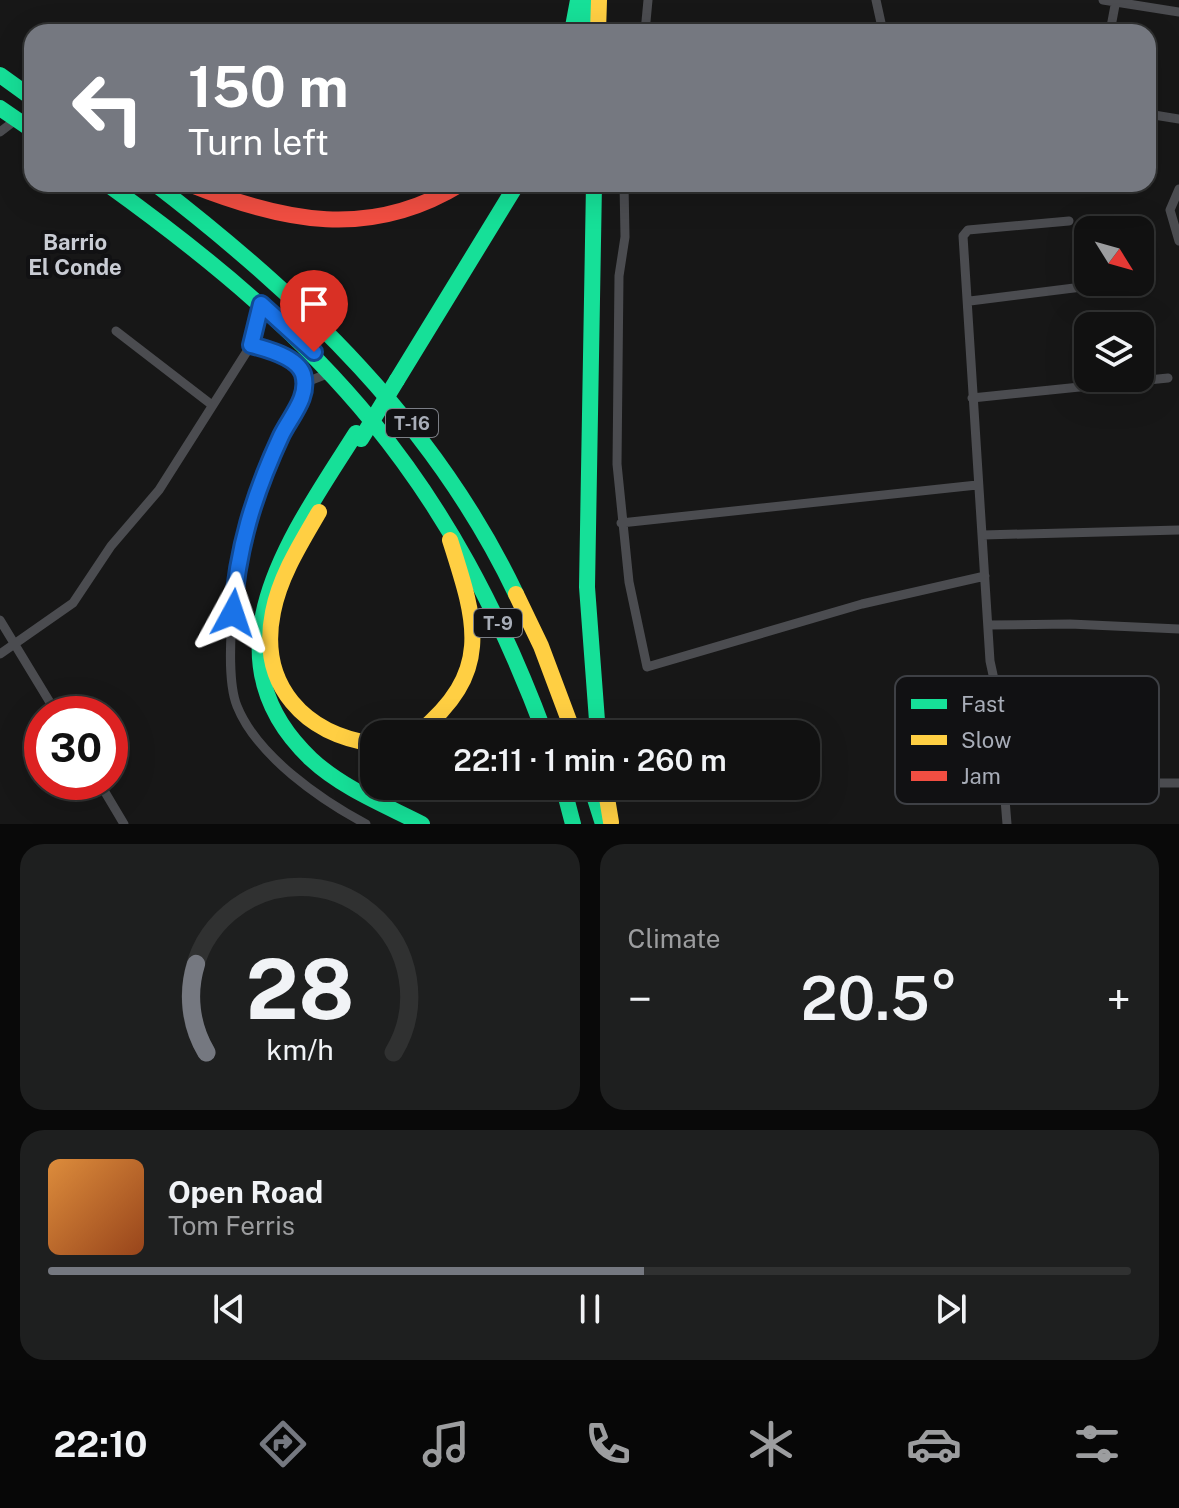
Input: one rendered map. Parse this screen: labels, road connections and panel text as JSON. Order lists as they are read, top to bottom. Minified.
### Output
{"streets":{"highway":["T-16","T-9"]},"crossings":[["T-16","T-9"]],"districts":["Barrio El Conde"],"legend":["Fast","Slow","Jam"],"north":"bottom right","page":{"turn":["150 m","Turn left"],"limit":"30","trip":"22:11 · 1 min · 260 m","tile":"Climate","heat":["−","20.5°","+"],"song":["Open Road","Tom Ferris"],"tabs":"22:10","gauge":["28","km/h"]}}
